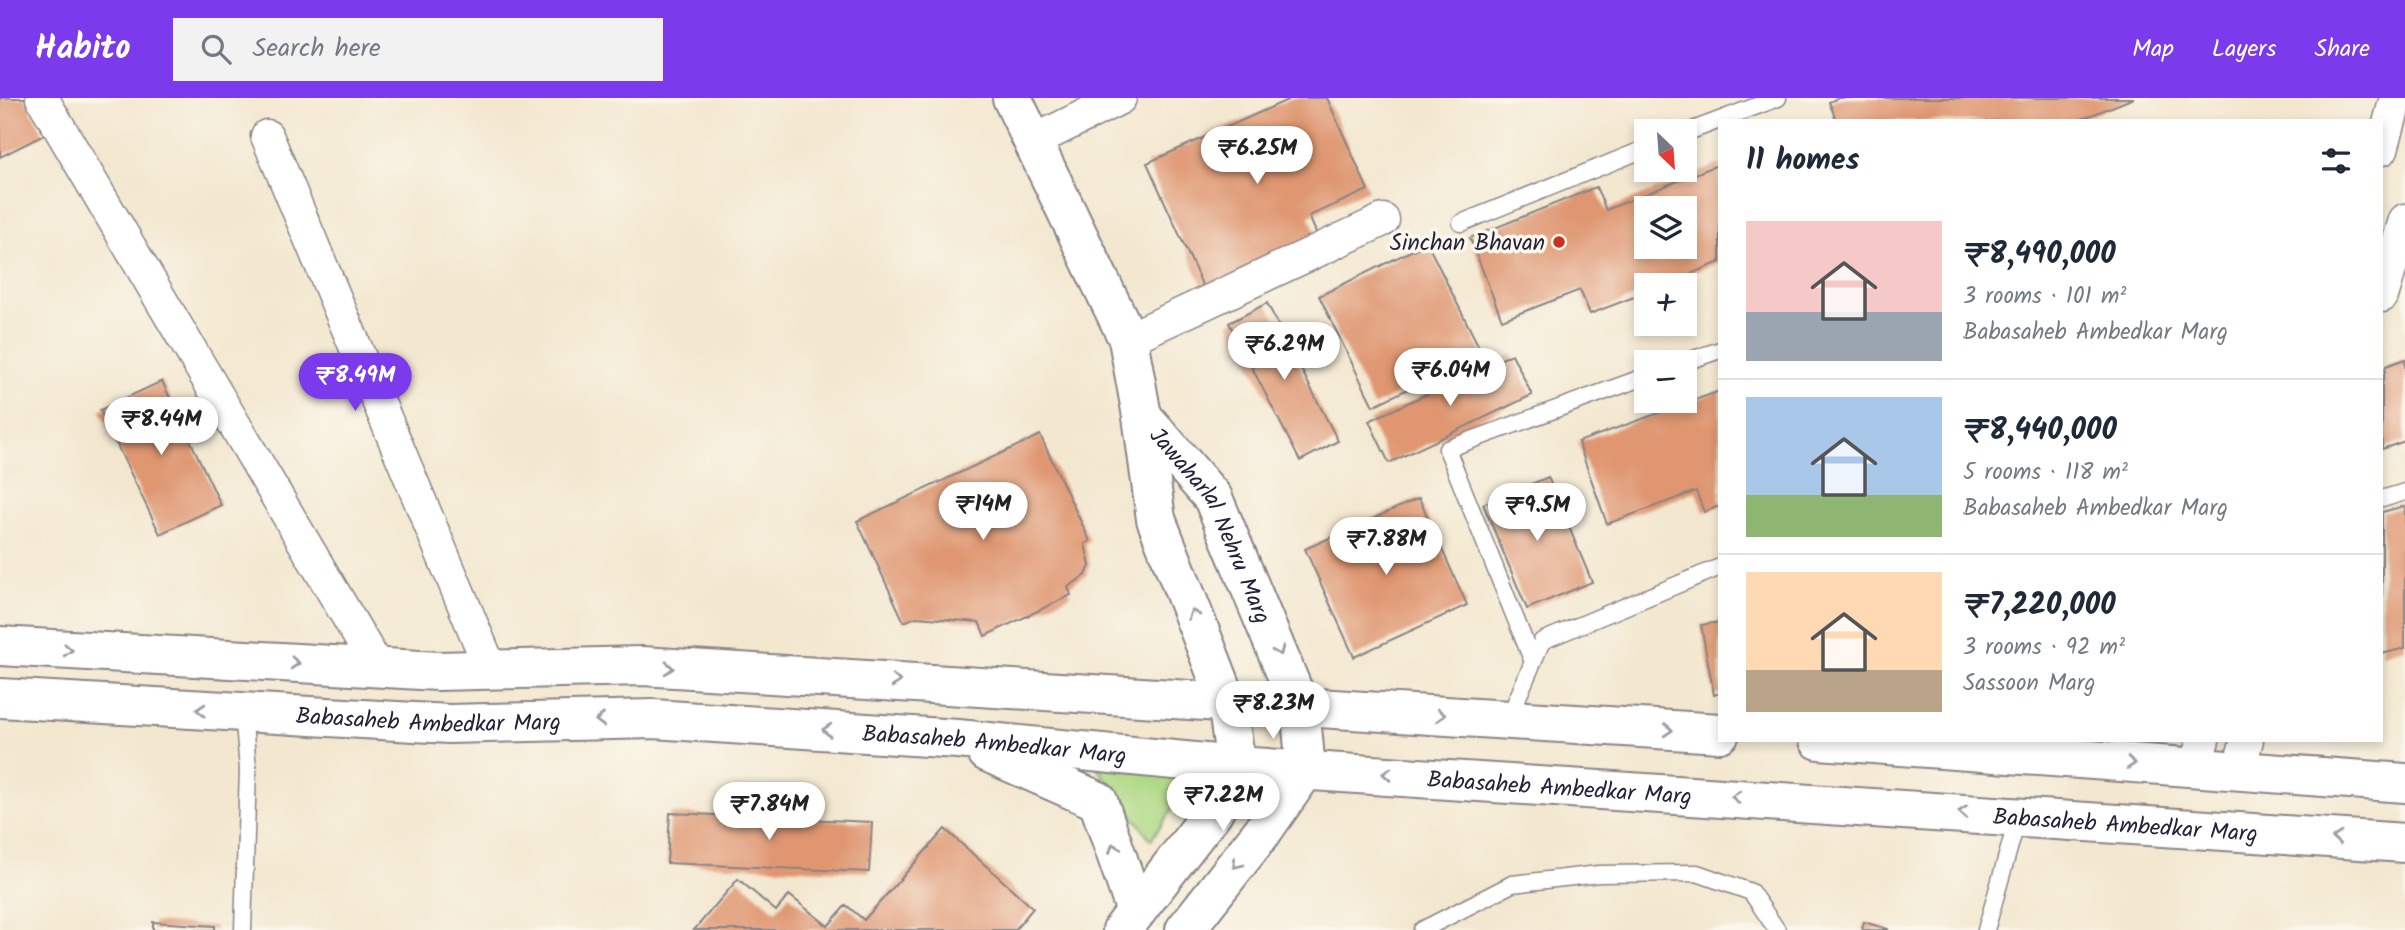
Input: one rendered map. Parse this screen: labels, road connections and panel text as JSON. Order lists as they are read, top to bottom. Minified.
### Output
{"streets":{"main road":["Jawaharlal Nehru Marg","Babasaheb Ambedkar Marg"]},"crossings":[["Jawaharlal Nehru Marg","Babasaheb Ambedkar Marg"]],"places":["Sinchan Bhavan"],"north":"bottom right","page":{"header":"Habito","search":"Search here","nav":["Map","Layers","Share"],"map_buttons":["+","−"],"heading":"11 homes","price":["₹6.25M","₹6.29M","₹6.04M","₹8.49M","₹8.44M","₹14M","₹9.5M","₹7.88M","₹8.23M","₹7.22M","₹7.84M"],"list":[{"name":"₹8,490,000","note":"3 rooms · 101 m² · Babasaheb Ambedkar Marg"},{"name":"₹8,440,000","note":"5 rooms · 118 m² · Babasaheb Ambedkar Marg"},{"name":"₹7,220,000","note":"3 rooms · 92 m² · Sassoon Marg"}]}}
